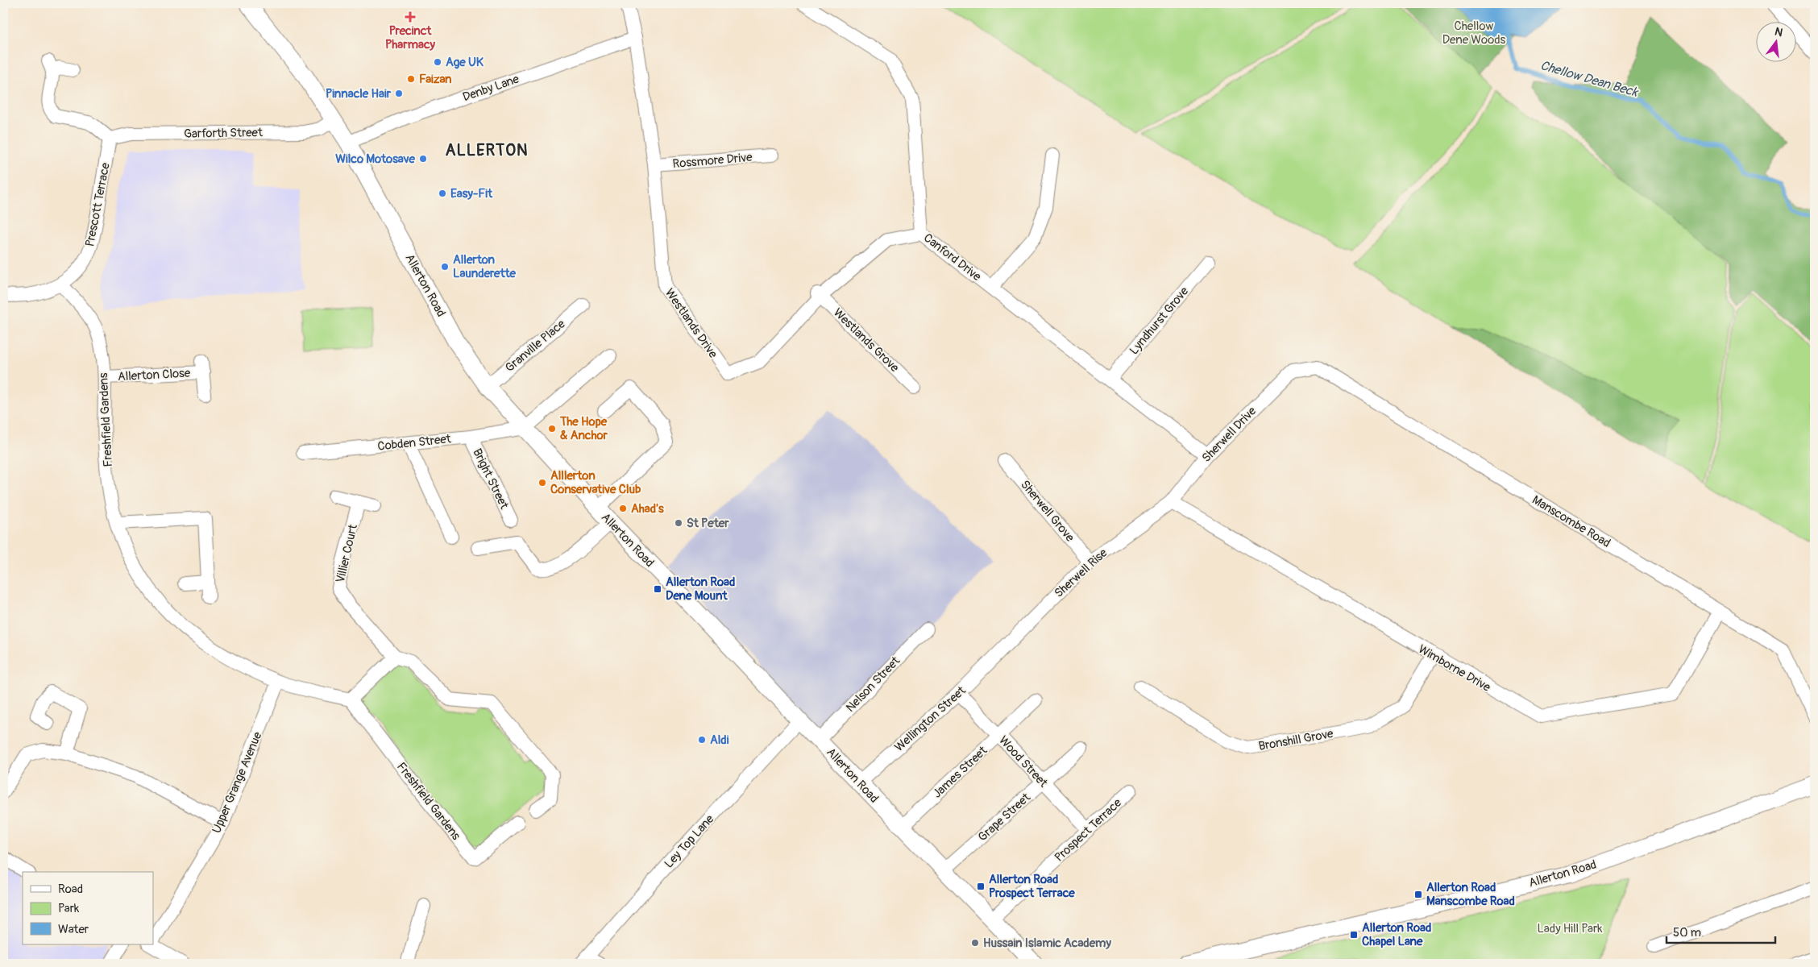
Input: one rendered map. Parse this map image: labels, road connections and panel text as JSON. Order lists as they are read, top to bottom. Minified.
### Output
{"streets":{"street":["Denby Lane","Garforth Street","Rossmore Drive","Prescott Terrace","Canford Drive","Allerton Road","Lyndhurst Grove","Westlands Drive","Westlands Grove","Granville Place","Allerton Close","Freshfield Gardens","Sherwell Drive","Cobden Street","Bright Street","Sherwell Grove","Manscombe Road","Villier Court","Sherwell Rise","Wimborne Drive","Nelson Street","Wellington Street","Bronshill Grove","Wood Street","James Street","Upper Grange Avenue","Grape Street","Prospect Terrace","Ley Top Lane"]},"crossings":[["Denby Lane","Allerton Road"],["Denby Lane","Westlands Drive"],["Garforth Street","Prescott Terrace"],["Garforth Street","Allerton Road"],["Rossmore Drive","Westlands Drive"],["Prescott Terrace","Freshfield Gardens"],["Canford Drive","Lyndhurst Grove"],["Canford Drive","Westlands Drive"],["Canford Drive","Sherwell Drive"],["Allerton Road","Granville Place"],["Allerton Road","Cobden Street"],["Allerton Road","Nelson Street"],["Allerton Road","Wellington Street"],["Allerton Road","James Street"],["Allerton Road","Grape Street"],["Allerton Road","Prospect Terrace"],["Allerton Road","Ley Top Lane"],["Westlands Drive","Westlands Grove"],["Allerton Close","Freshfield Gardens"],["Freshfield Gardens","Upper Grange Avenue"],["Sherwell Drive","Manscombe Road"],["Sherwell Drive","Sherwell Rise"],["Sherwell Drive","Wimborne Drive"],["Cobden Street","Bright Street"],["Sherwell Grove","Sherwell Rise"],["Manscombe Road","Wimborne Drive"],["Sherwell Rise","Wimborne Drive"],["Sherwell Rise","Wellington Street"],["Wimborne Drive","Bronshill Grove"],["Wellington Street","Wood Street"],["Wood Street","James Street"],["Wood Street","Grape Street"],["Wood Street","Prospect Terrace"]],"districts":["ALLERTON"],"water":["Chellow Dean Beck"],"parks":["Chellow Dene Woods","Lady Hill Park"],"places":{"health":["Precinct Pharmacy"],"other":["Age UK","Faizan","Pinnacle Hair","Wilco Motosave","Easy-Fit","Allerton Launderette","The Hope & Anchor","Alllerton Conservative Club","Ahad's","St Peter","Aldi","Hussain Islamic Academy"],"transit":["Allerton Road Dene Mount","Allerton Road Prospect Terrace","Allerton Road Manscombe Road","Allerton Road Chapel Lane"]},"legend":["Road","Park","Water"],"scale_bar":"50 m","north":"top"}
